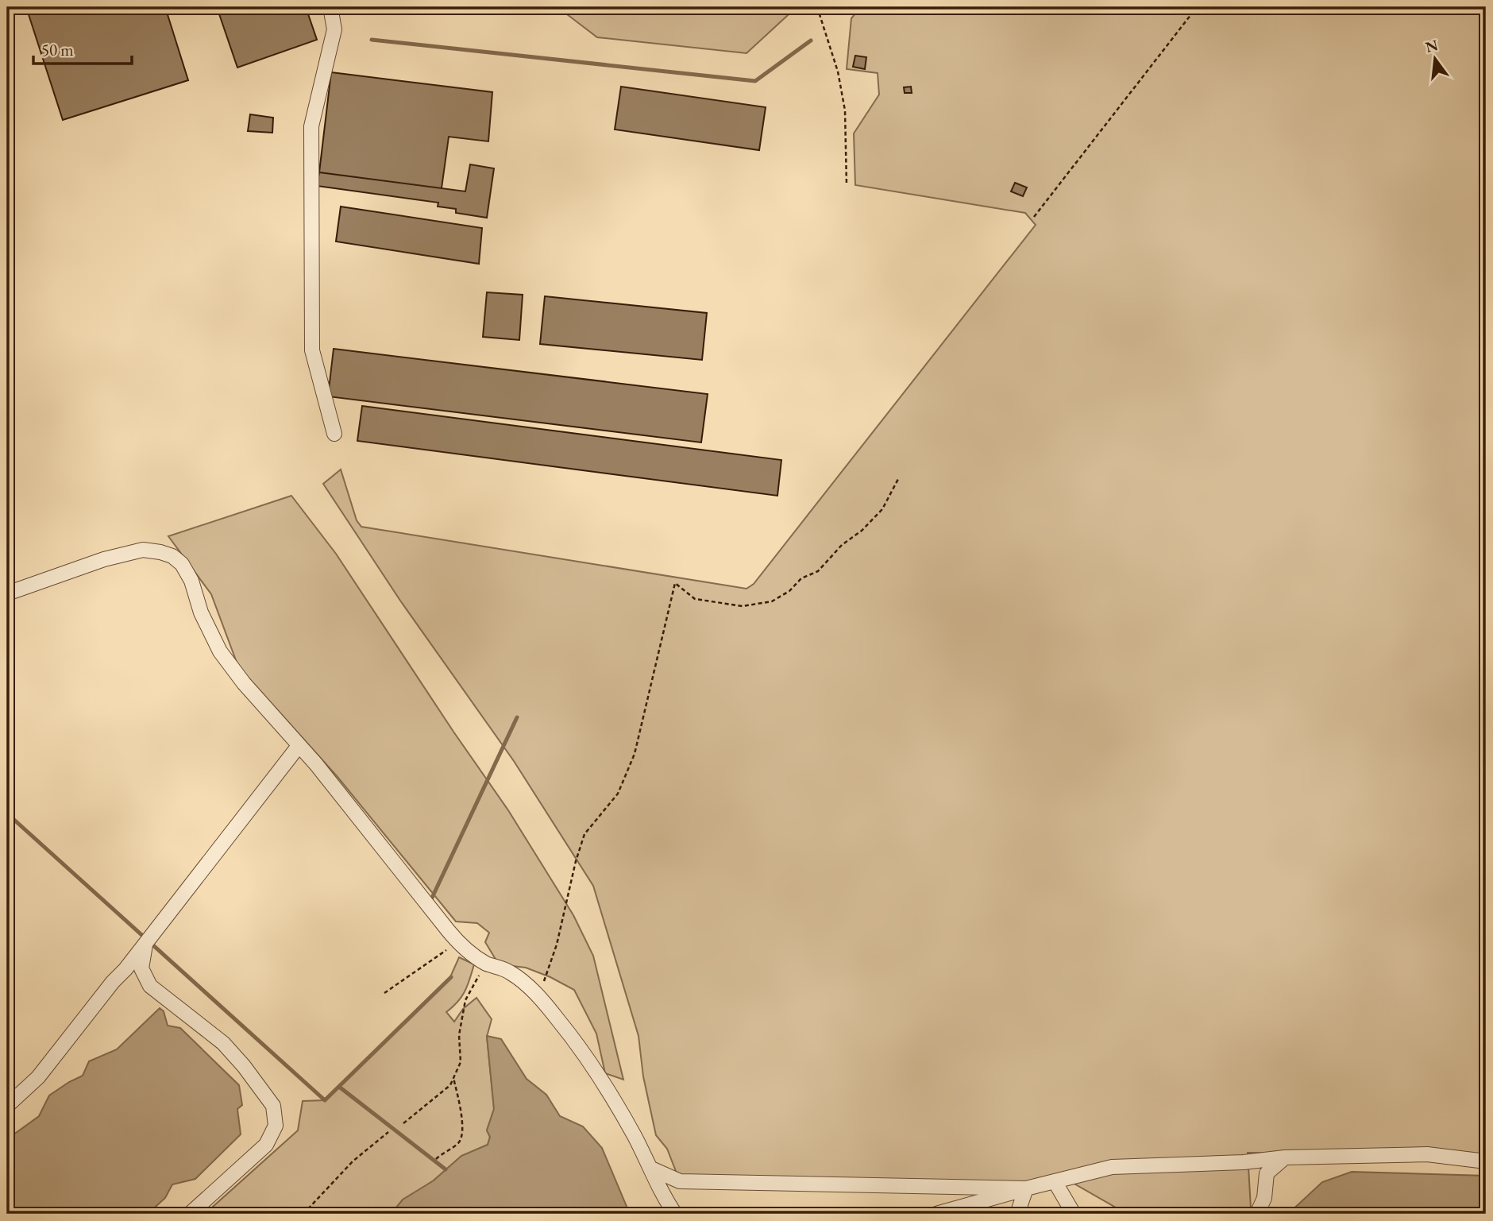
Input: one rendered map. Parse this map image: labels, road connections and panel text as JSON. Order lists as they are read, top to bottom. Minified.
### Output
{"scale_bar":"50 m","north":"top"}
